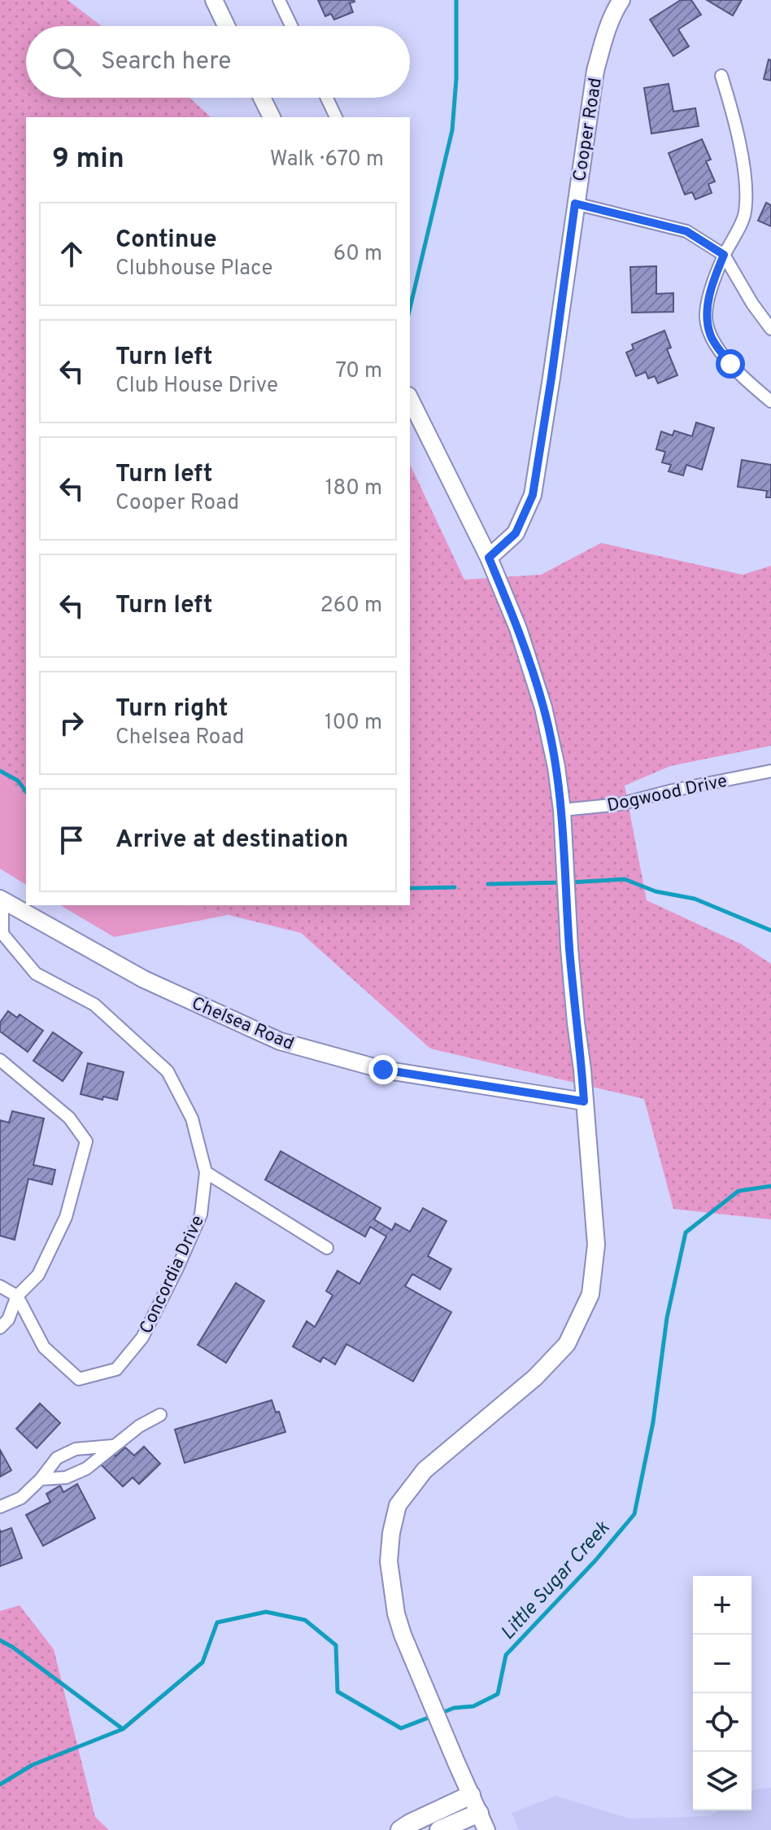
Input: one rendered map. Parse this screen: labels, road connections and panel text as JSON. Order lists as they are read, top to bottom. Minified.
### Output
{"streets":{"main road":["Cooper Road","Chelsea Road"],"street":["Dogwood Drive","Concordia Drive"]},"crossings":[["Chelsea Road","Concordia Drive"]],"water":["Little Sugar Creek"],"page":{"search":"Search here","heading":["9 min","Walk · 670 m"],"list":[["Continue","Clubhouse Place","60 m"],["Turn left","Club House Drive","70 m"],["Turn left","Cooper Road","180 m"],["Turn left","260 m"],["Turn right","Chelsea Road","100 m"],"Arrive at destination"],"map_buttons":["+","−"]}}
